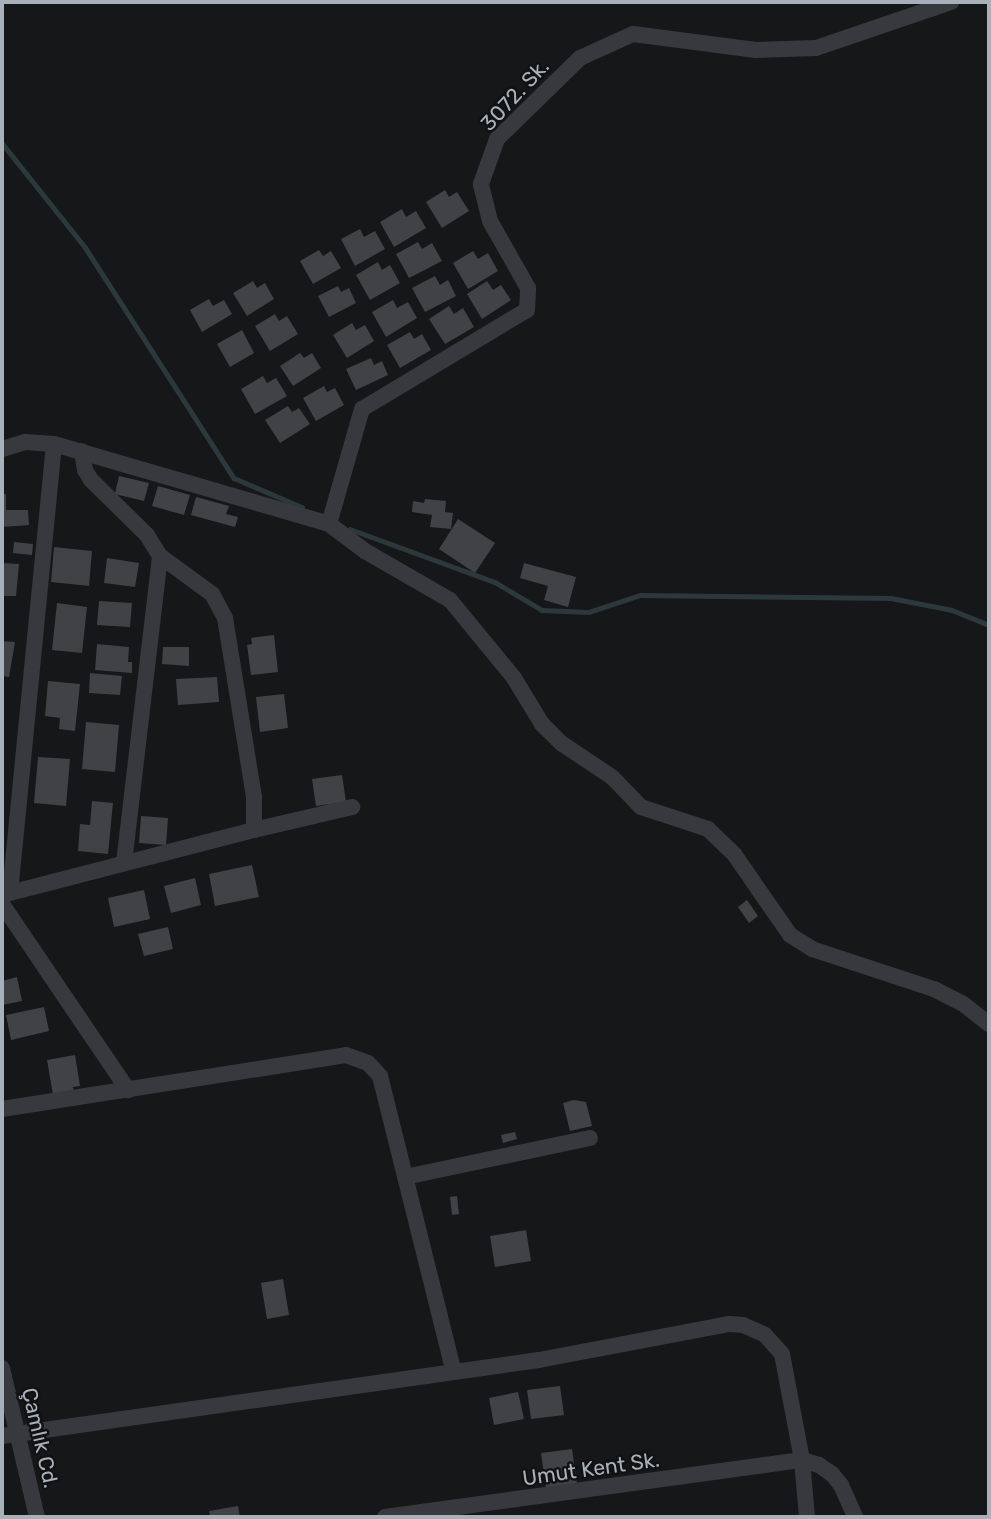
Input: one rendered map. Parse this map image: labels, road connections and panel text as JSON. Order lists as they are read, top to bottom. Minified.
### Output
{"streets":{"street":["3072. Sk.","Çamlık Cd.","Umut Kent Sk."]}}
